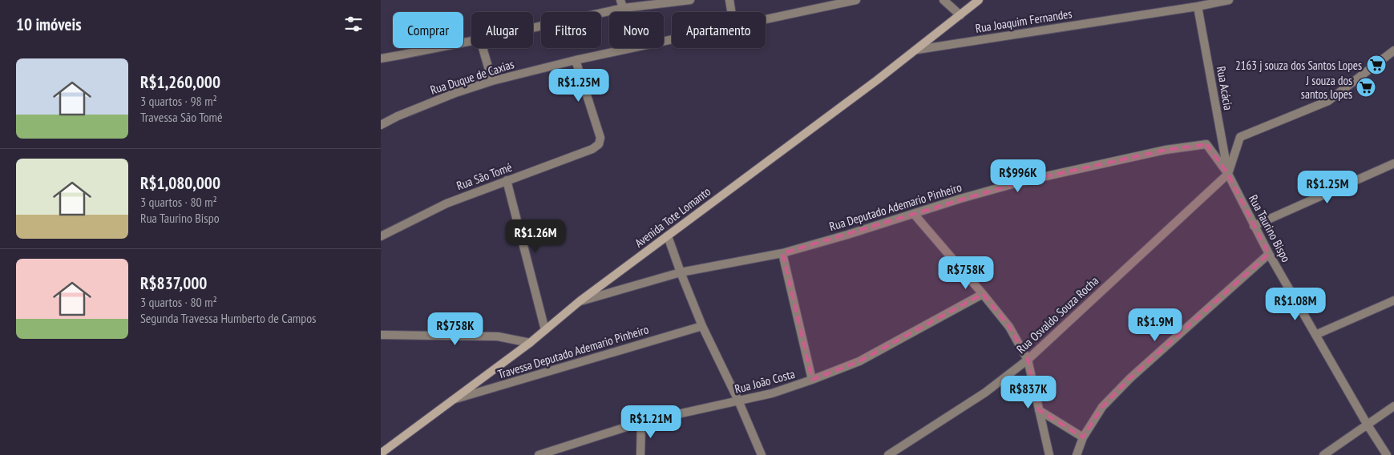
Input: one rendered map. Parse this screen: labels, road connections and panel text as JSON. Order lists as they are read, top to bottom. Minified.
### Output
{"streets":{"main road":["Avenida Tote Lomanto"],"street":["Rua Joaquim Fernandes","Rua Duque de Caxias","Rua Acácia","Rua São Tomé","Rua Deputado Ademario Pinheiro","Rua Taurino Bispo","Rua Osvaldo Souza Rocha","Travessa Deputado Ademario Pinheiro","Rua João Costa"]},"crossings":[["Rua Joaquim Fernandes","Rua Acácia"],["Rua Joaquim Fernandes","Avenida Tote Lomanto"],["Rua Duque de Caxias","Rua São Tomé"],["Rua Acácia","Rua Deputado Ademario Pinheiro"],["Rua Acácia","Rua Taurino Bispo"],["Rua Acácia","Rua Osvaldo Souza Rocha"],["Rua Deputado Ademario Pinheiro","Avenida Tote Lomanto"],["Rua Deputado Ademario Pinheiro","Rua Taurino Bispo"],["Rua Deputado Ademario Pinheiro","Rua Osvaldo Souza Rocha"],["Avenida Tote Lomanto","Travessa Deputado Ademario Pinheiro"],["Rua Taurino Bispo","Rua Osvaldo Souza Rocha"]],"places":{"supermarket":["2163 j souza dos Santos Lopes","J souza dos santos lopes"]},"page":{"heading":"10 imóveis","chip":["Comprar","Alugar","Filtros","Novo","Apartamento"],"list":[{"name":"R$1,260,000","note":"3 quartos · 98 m² · Travessa São Tomé"},{"name":"R$1,080,000","note":"3 quartos · 80 m² · Rua Taurino Bispo"},{"name":"R$837,000","note":"3 quartos · 80 m² · Segunda Travessa Humberto de Campos"}],"price":["R$1.25M","R$996K","R$1.25M","R$1.26M","R$758K","R$1.08M","R$1.9M","R$758K","R$837K","R$1.21M"]}}
